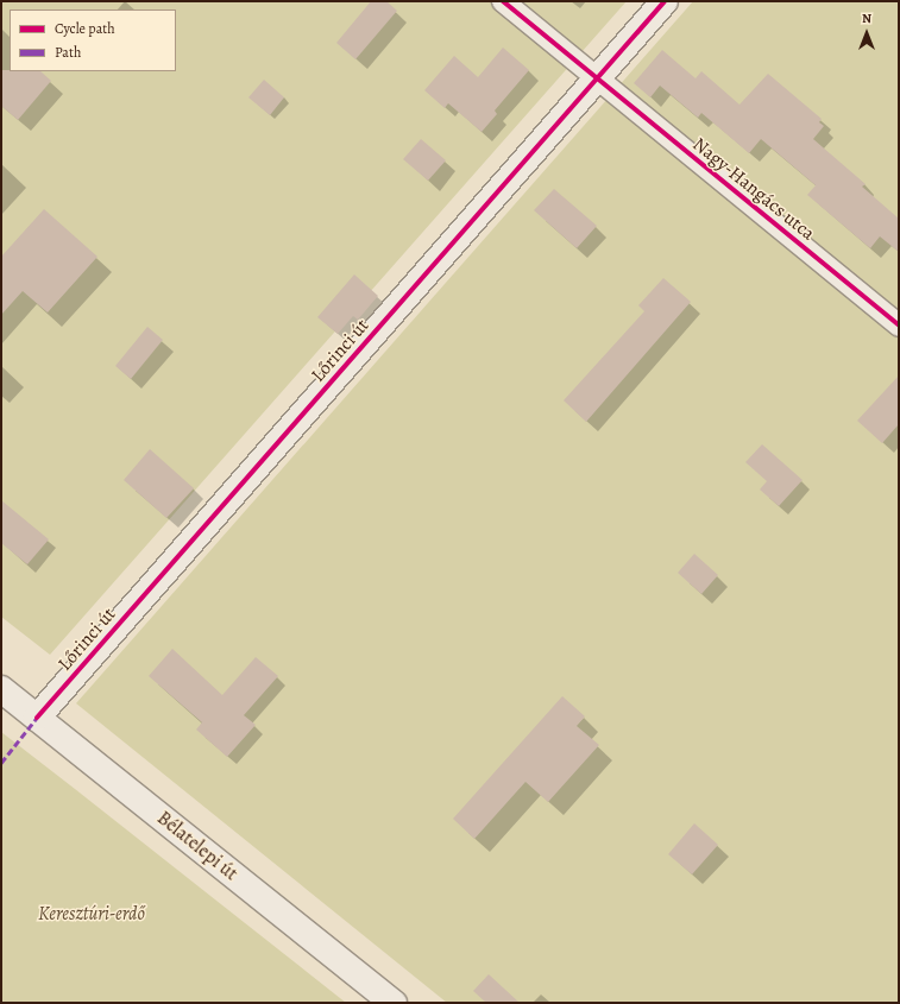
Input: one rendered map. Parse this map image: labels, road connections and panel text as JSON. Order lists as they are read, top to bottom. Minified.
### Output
{"streets":{"street":["Nagy-Hangács utca","Lőrinci út","Bélatelepi út"]},"crossings":[["Nagy-Hangács utca","Lőrinci út"],["Lőrinci út","Bélatelepi út"]],"parks":["Keresztúri-erdő"],"legend":["Cycle path","Path"],"north":"top"}
